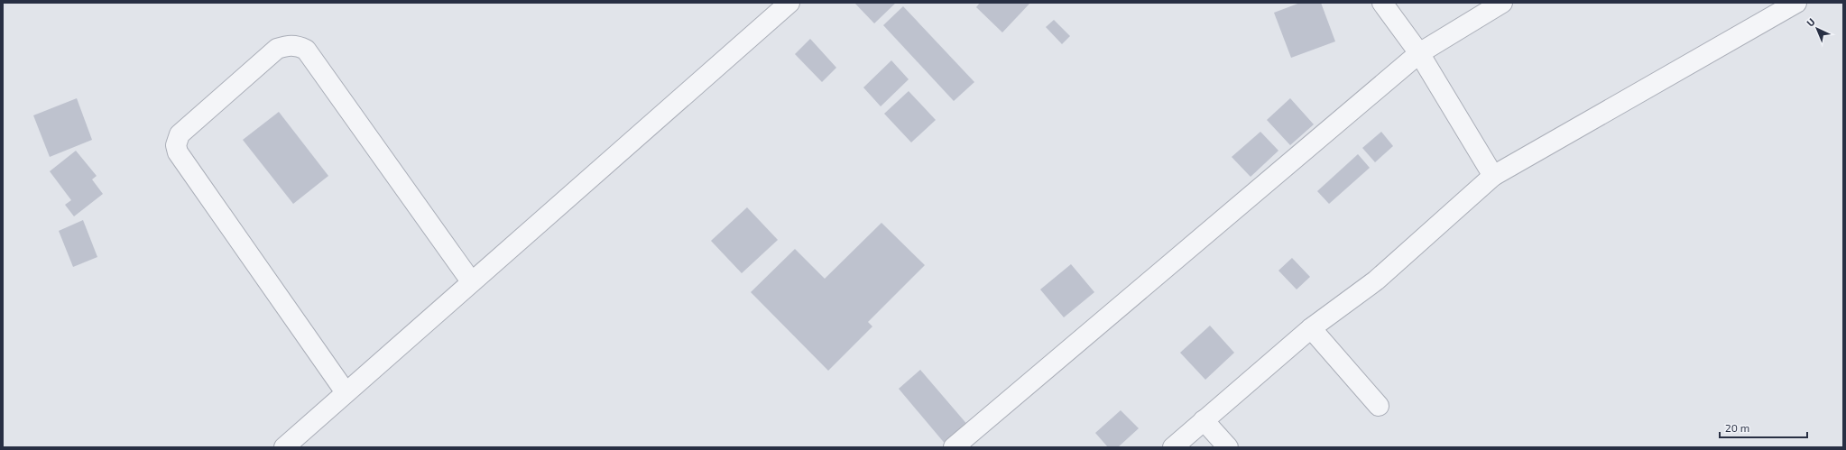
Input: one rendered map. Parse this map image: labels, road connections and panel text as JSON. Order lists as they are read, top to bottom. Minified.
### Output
{"scale_bar":"20 m","north":"top left"}
